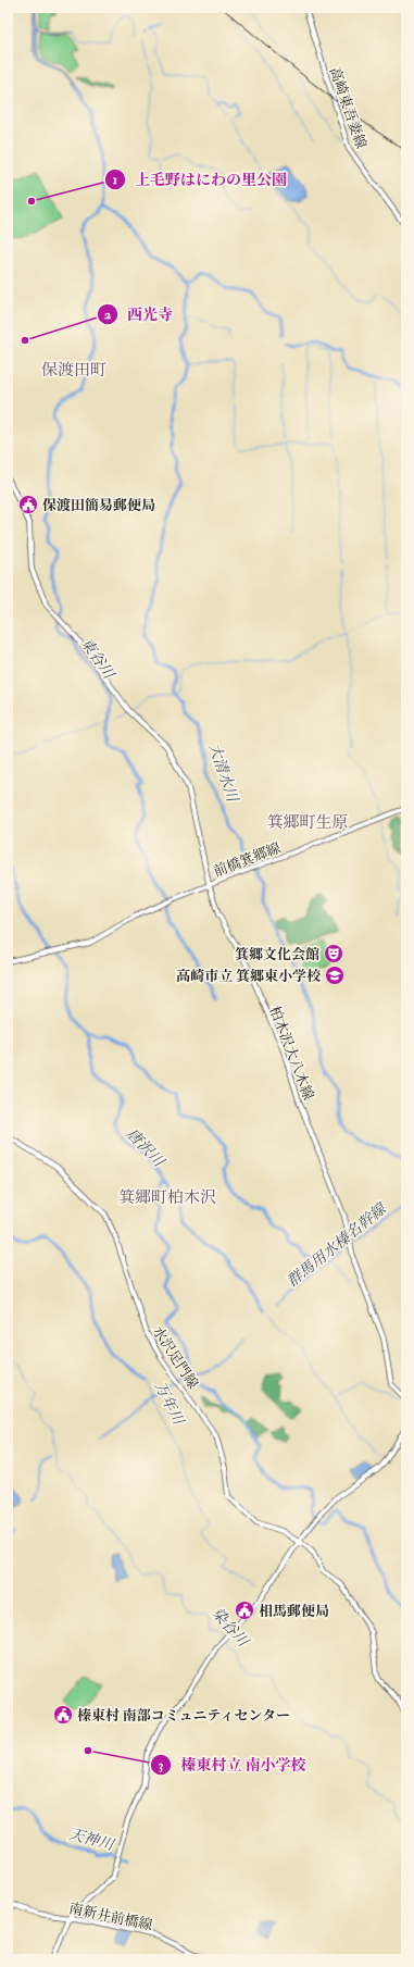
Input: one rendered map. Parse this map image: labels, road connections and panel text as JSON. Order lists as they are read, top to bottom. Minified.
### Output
{"streets":{"main road":["高崎東吾妻線","前橋箕郷線","柏木沢大八木線","水沢足門線","南新井前橋線"]},"crossings":[["前橋箕郷線","柏木沢大八木線"]],"districts":["保渡田町","箕郷町生原","箕郷町柏木沢"],"water":["東谷川","大清水川","唐沢川","群馬用水榛名幹線","万年川","染谷川","天神川"],"places":{"other":["上毛野はにわの里公園","西光寺","榛東村立 南小学校"],"public building":["保渡田簡易郵便局","相馬郵便局","榛東村 南部コミュニティセンター"],"theatre":["箕郷文化会館"],"school or university":["高崎市立 箕郷東小学校"]}}
